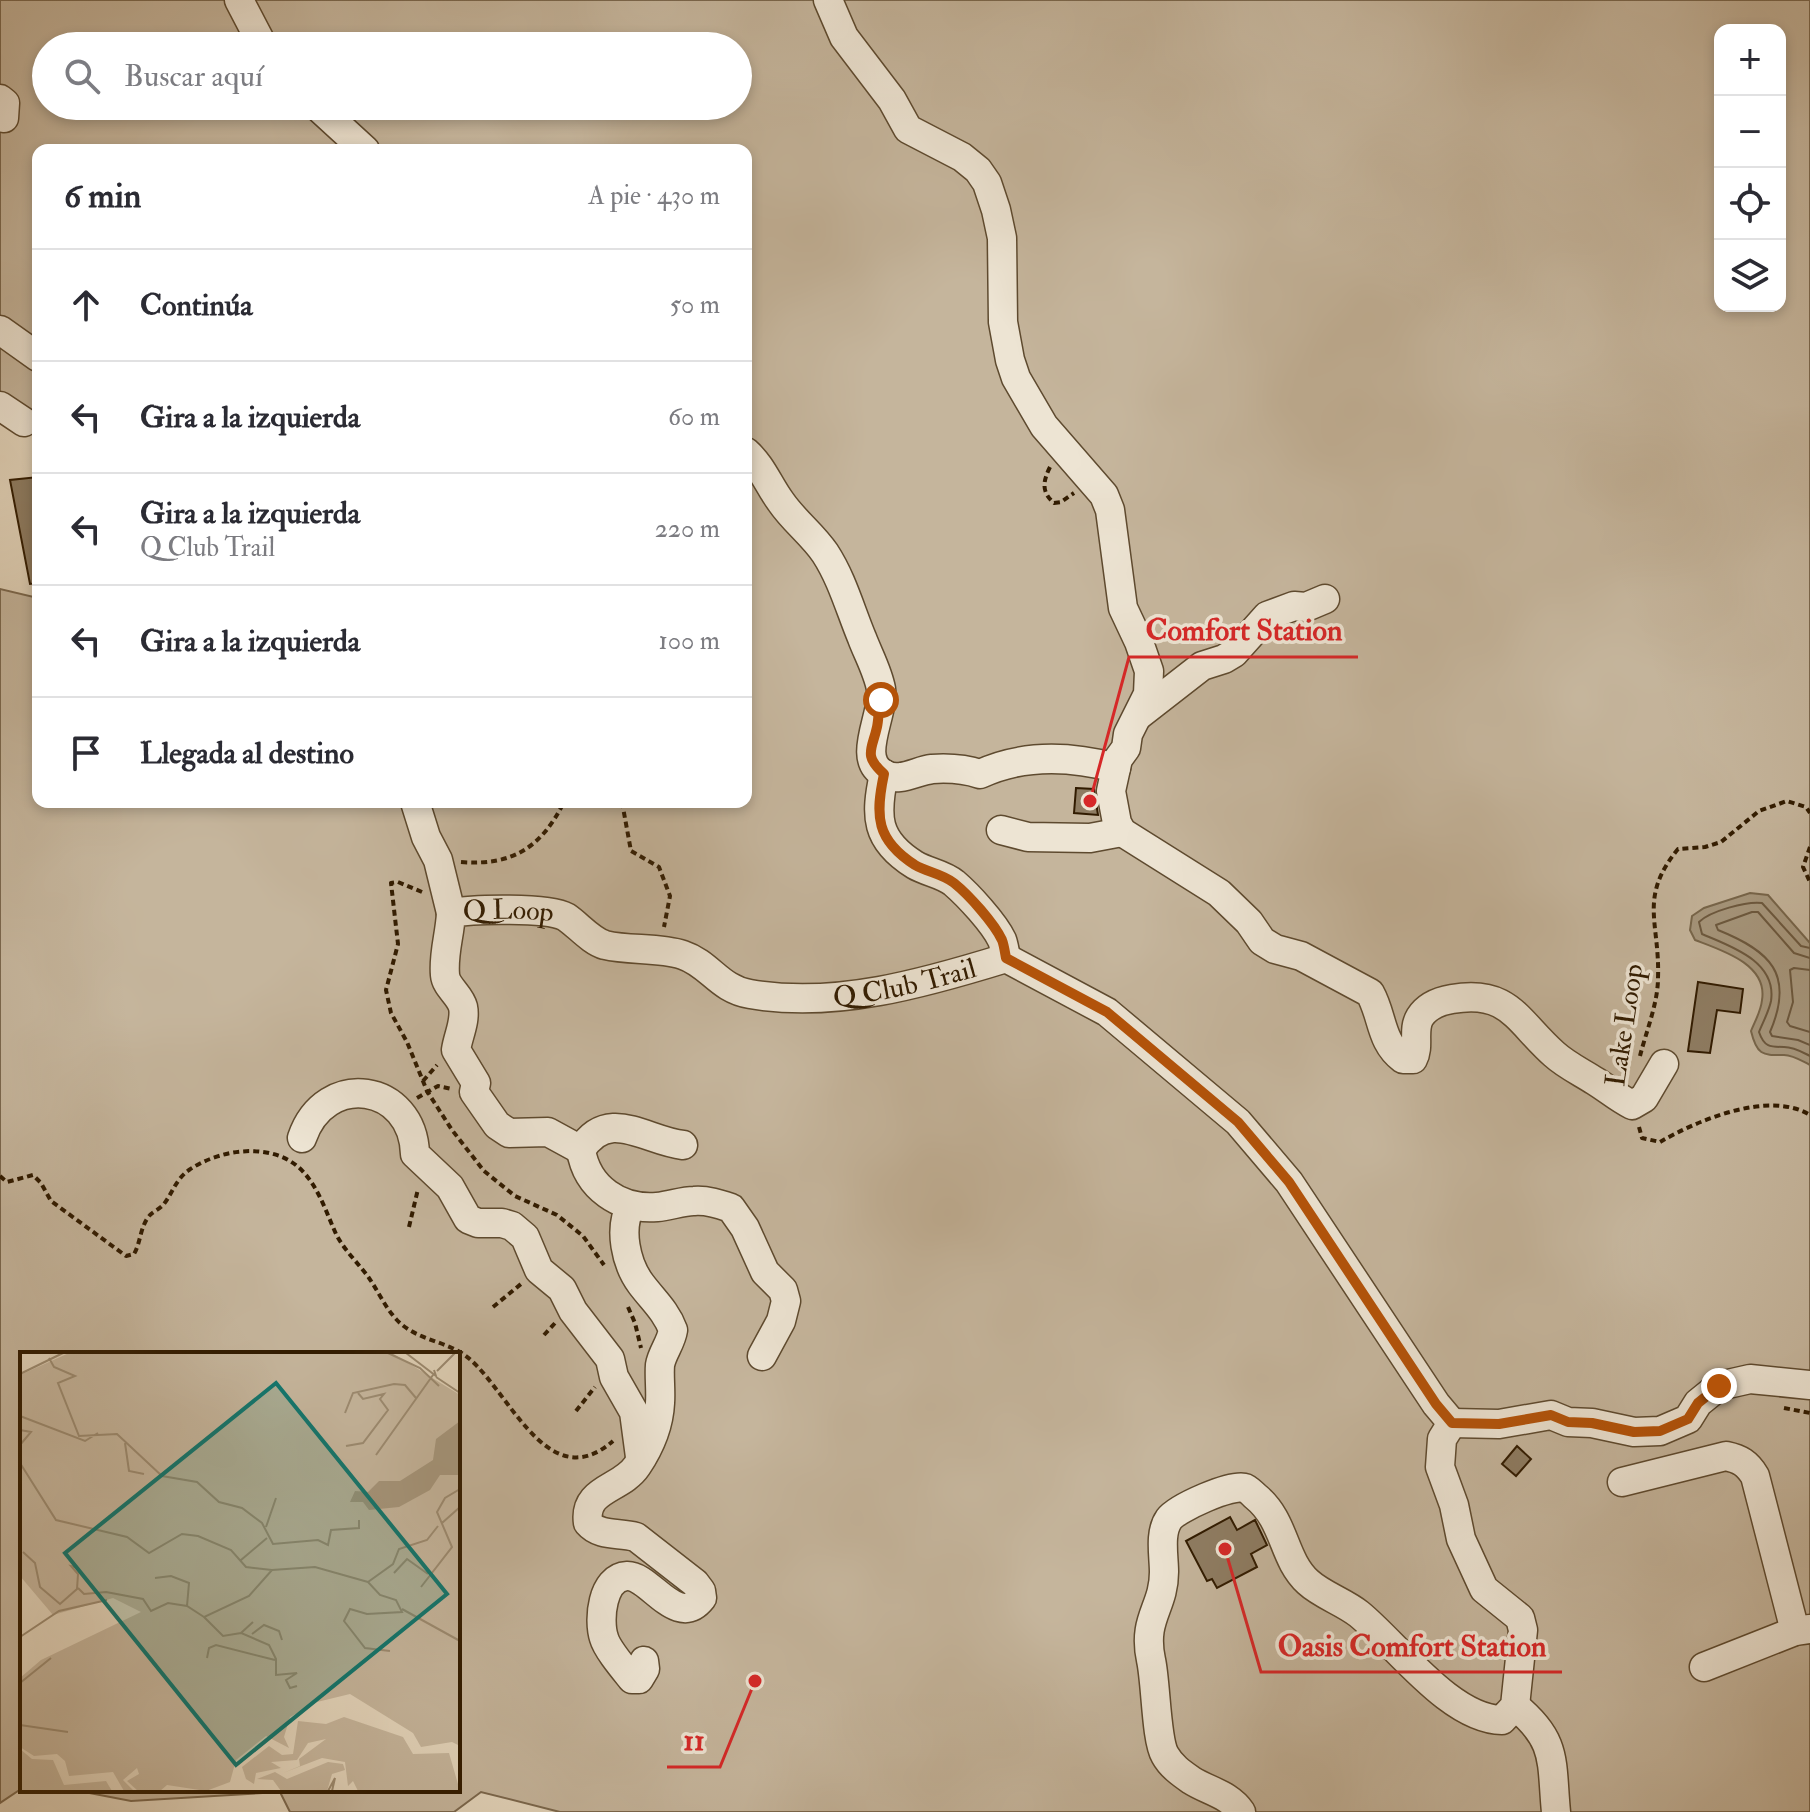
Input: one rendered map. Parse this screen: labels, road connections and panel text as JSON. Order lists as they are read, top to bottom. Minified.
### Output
{"streets":{"street":["Q Loop","Q Club Trail"],"path":["Lake Loop"]},"crossings":[["Q Loop","Q Club Trail"]],"places":["Comfort Station","Oasis Comfort Station","11"],"page":{"map_buttons":["+","−"],"search":"Buscar aquí","heading":["6 min","A pie · 430 m"],"list":[["Continúa","50 m"],["Gira a la izquierda","60 m"],["Gira a la izquierda","Q Club Trail","220 m"],["Gira a la izquierda","100 m"],"Llegada al destino"]}}
